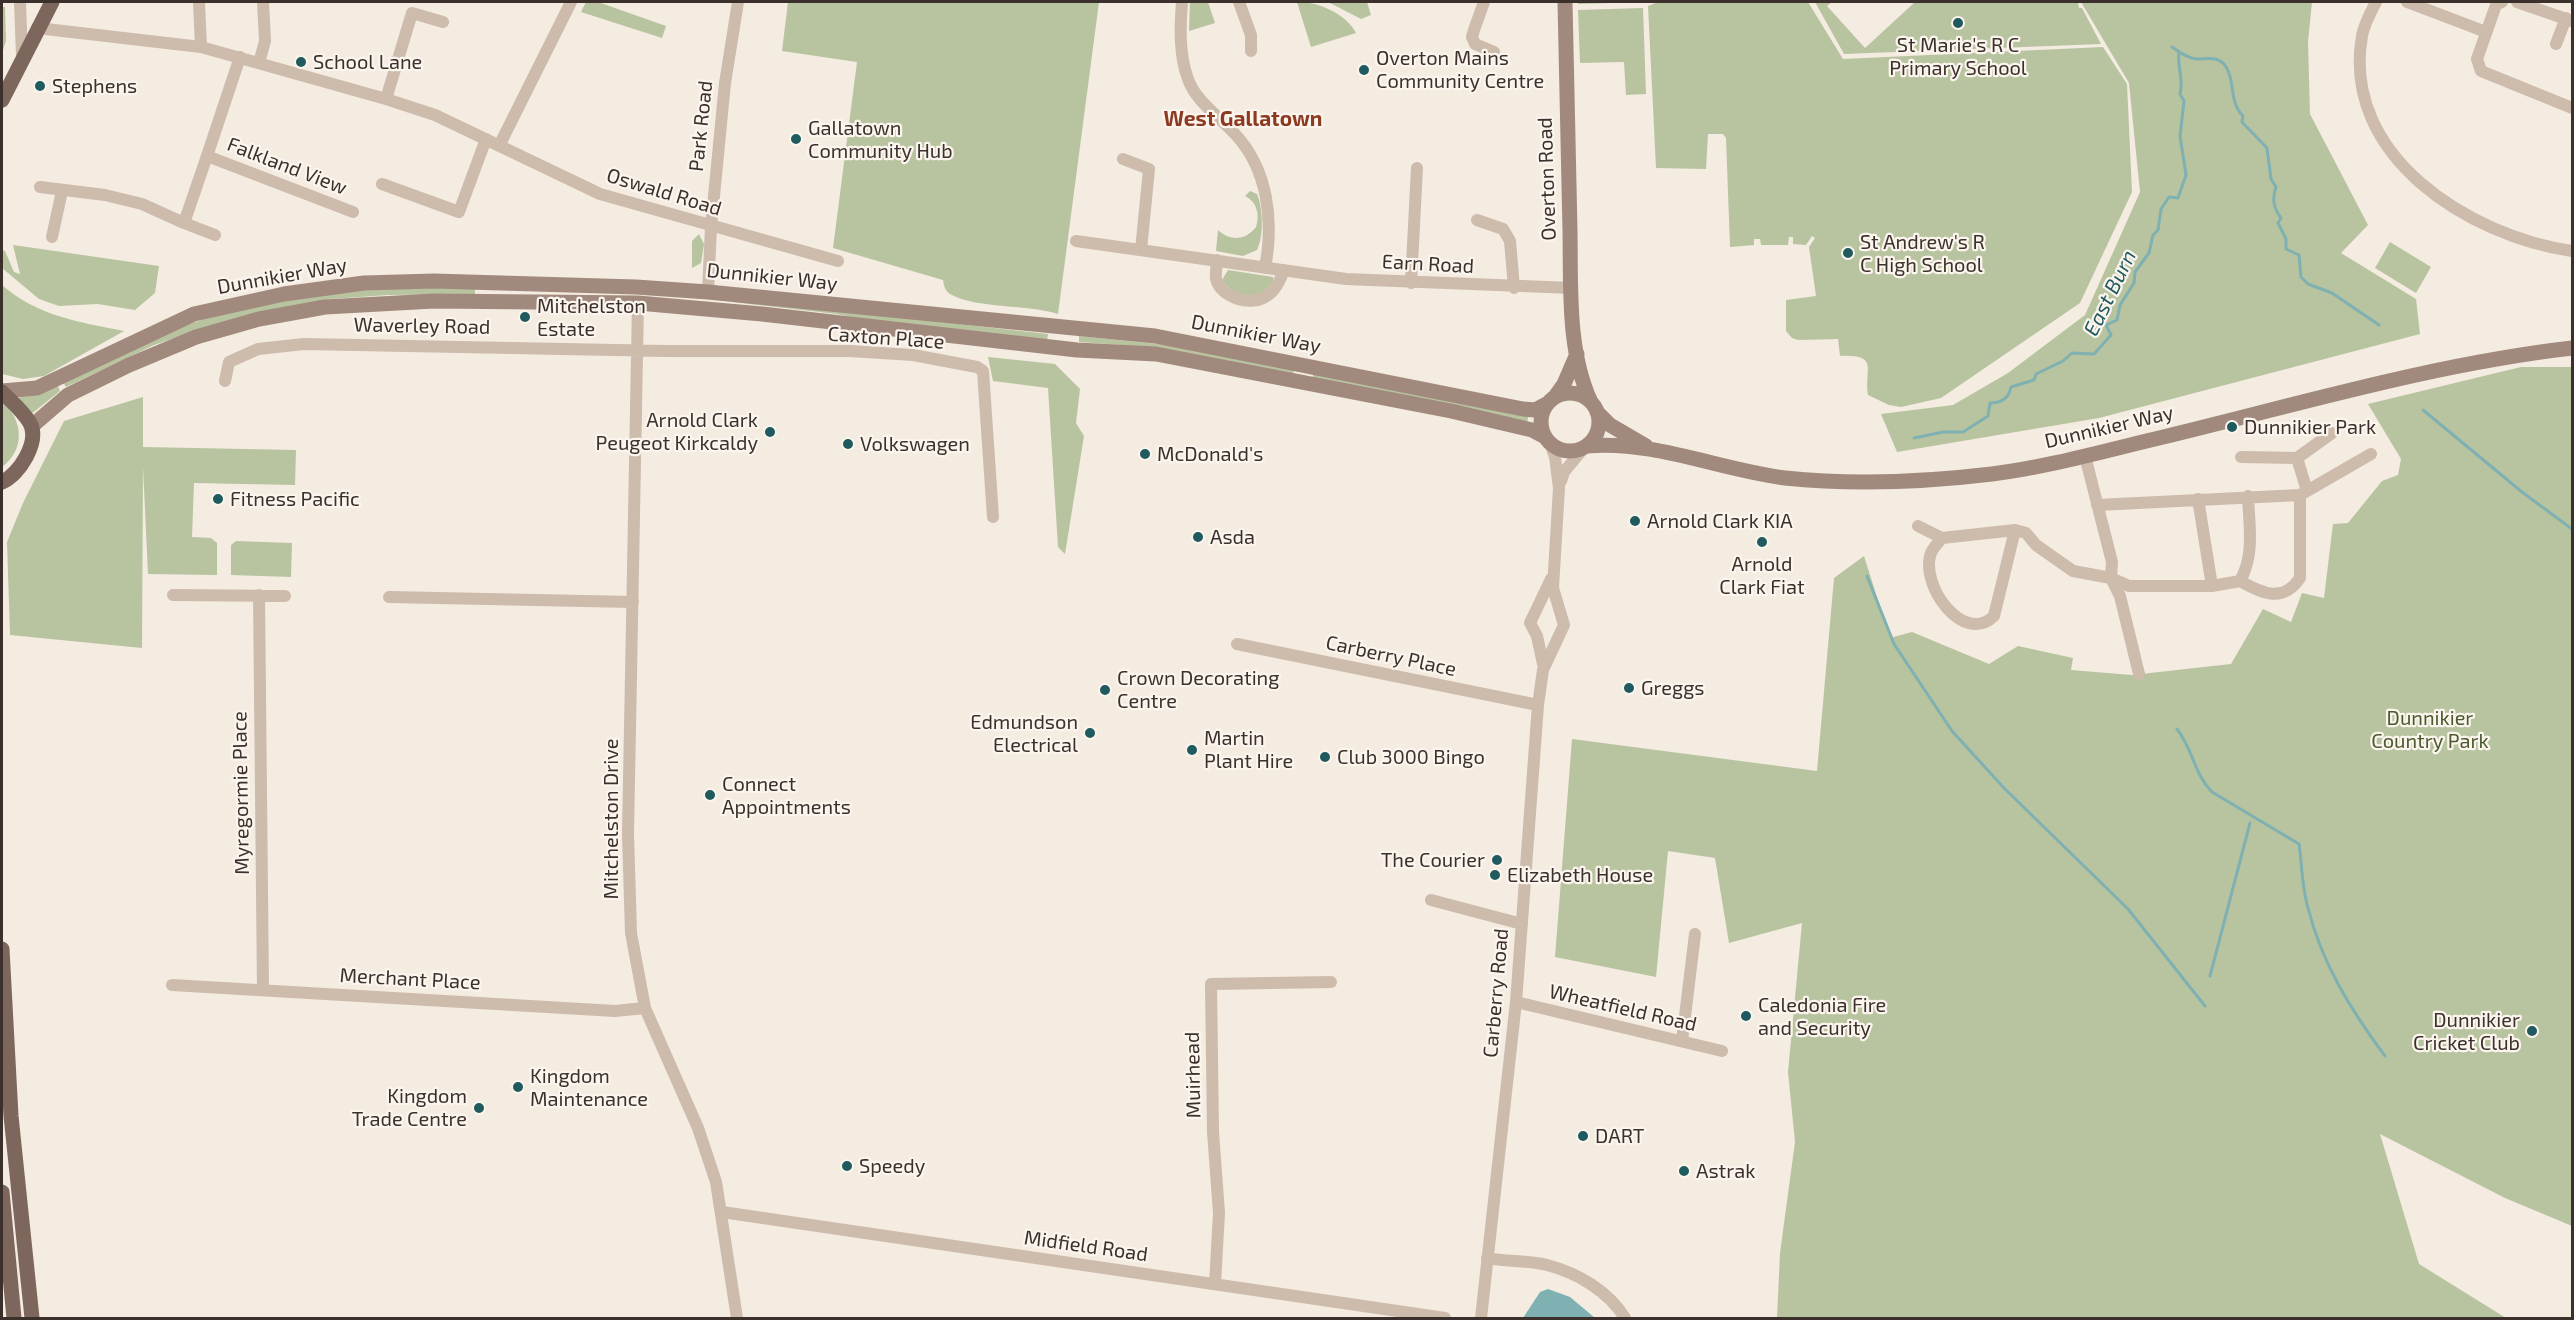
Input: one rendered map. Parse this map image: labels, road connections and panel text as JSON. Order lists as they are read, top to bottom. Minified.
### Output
{"streets":{"main road":["Overton Road","Dunnikier Way"],"street":["Park Road","Falkland View","Oswald Road","Earn Road","Waverley Road","Caxton Place","Carberry Place","Myregormie Place","Mitchelston Drive","Merchant Place","Carberry Road","Wheatfield Road","Muirhead","Midfield Road"]},"crossings":[["Park Road","Oswald Road"],["Park Road","Dunnikier Way"],["Falkland View","Oswald Road"],["Overton Road","Earn Road"],["Overton Road","Dunnikier Way"],["Overton Road","Carberry Road"],["Dunnikier Way","Mitchelston Drive"],["Dunnikier Way","Carberry Road"],["Waverley Road","Caxton Place"],["Waverley Road","Mitchelston Drive"],["Caxton Place","Mitchelston Drive"],["Carberry Place","Carberry Road"],["Myregormie Place","Merchant Place"],["Mitchelston Drive","Merchant Place"],["Mitchelston Drive","Midfield Road"],["Carberry Road","Wheatfield Road"],["Muirhead","Midfield Road"]],"districts":["West Gallatown"],"water":["East Burn"],"parks":["Dunnikier Country Park"],"places":["St Marie's R C Primary School","School Lane","Overton Mains Community Centre","Stephens","Gallatown Community Hub","St Andrew's R C High School","Mitchelston Estate","Dunnikier Park","Arnold Clark Peugeot Kirkcaldy","Volkswagen","McDonald's","Fitness Pacific","Arnold Clark KIA","Asda","Arnold Clark Fiat","Greggs","Crown Decorating Centre","Edmundson Electrical","Martin Plant Hire","Club 3000 Bingo","Connect Appointments","The Courier","Elizabeth House","Caledonia Fire and Security","Dunnikier Cricket Club","Kingdom Maintenance","Kingdom Trade Centre","DART","Speedy","Astrak"]}
